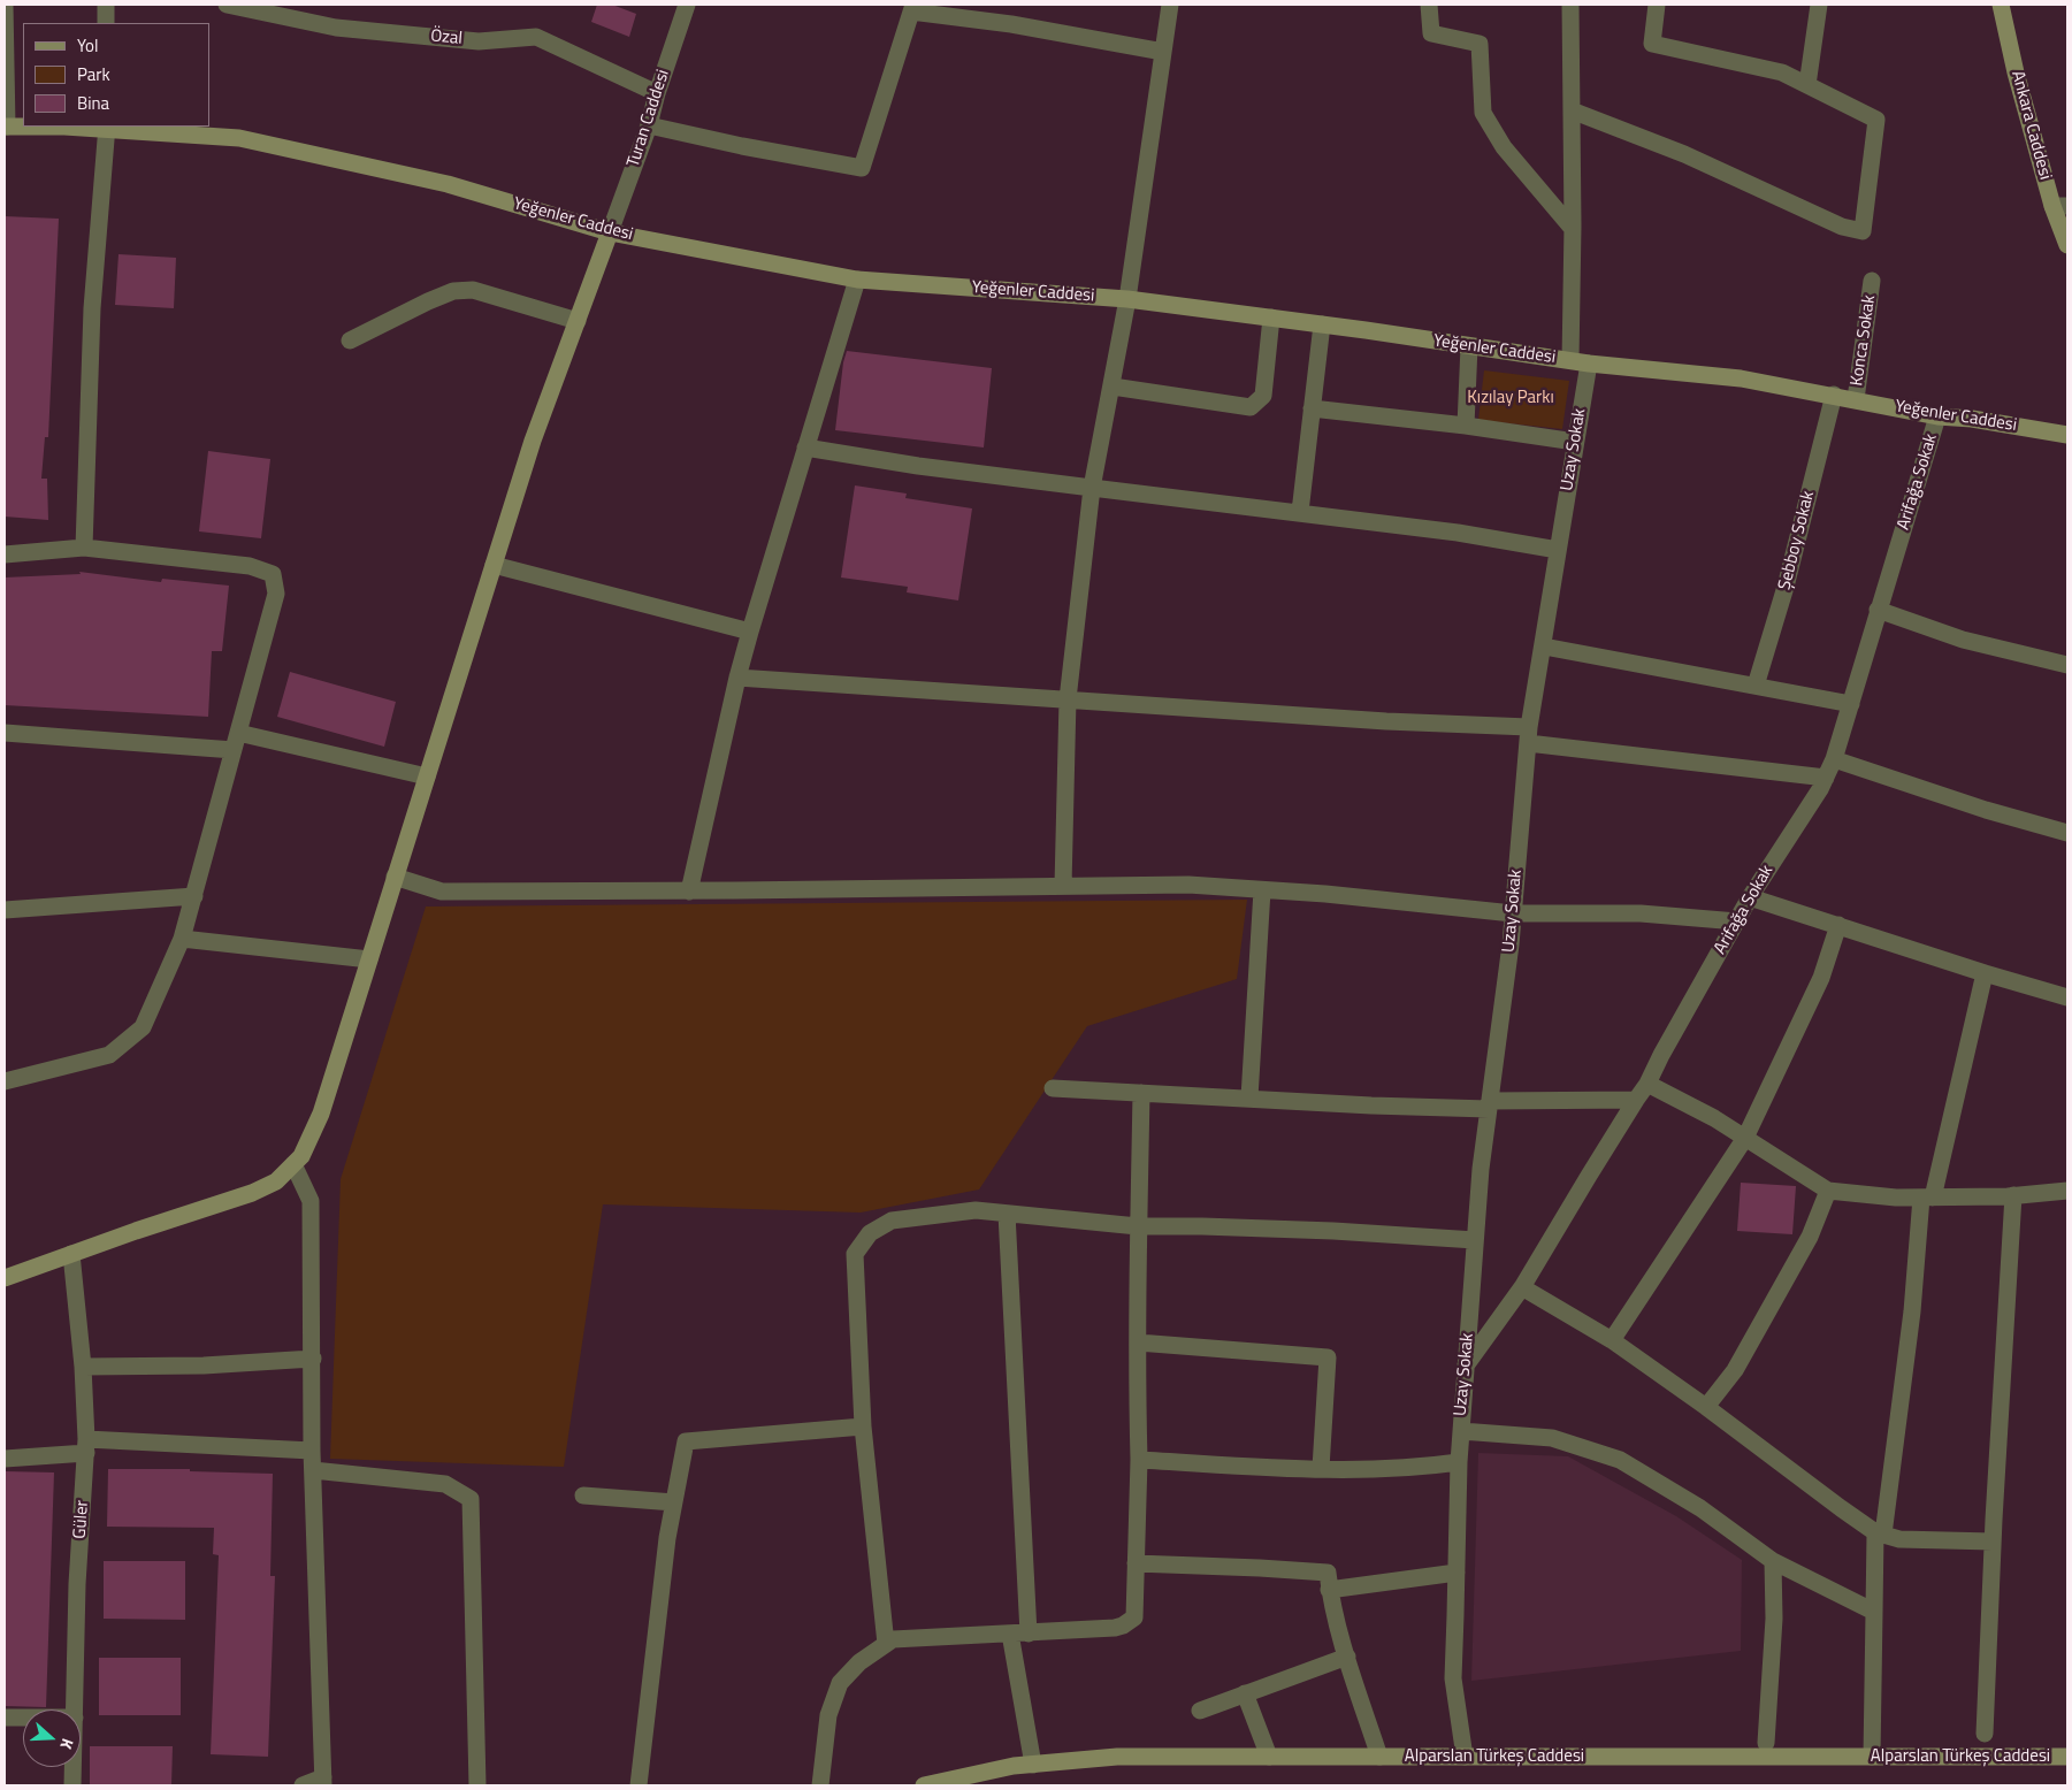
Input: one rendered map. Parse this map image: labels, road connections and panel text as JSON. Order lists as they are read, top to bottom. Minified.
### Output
{"streets":{"street":["Özal","Turan Caddesi","Ankara Caddesi","Yeğenler Caddesi","Konca Sokak","Uzay Sokak","Arifağa Sokak","Şebboy Sokak","Güler","Alparslan Türkeş Caddesi"]},"crossings":[["Özal","Turan Caddesi"],["Turan Caddesi","Yeğenler Caddesi"],["Yeğenler Caddesi","Konca Sokak"],["Yeğenler Caddesi","Uzay Sokak"],["Yeğenler Caddesi","Arifağa Sokak"],["Yeğenler Caddesi","Şebboy Sokak"],["Uzay Sokak","Arifağa Sokak"],["Uzay Sokak","Alparslan Türkeş Caddesi"]],"parks":["Kızılay Parkı"],"legend":["Yol","Park","Bina"],"north":"right"}
